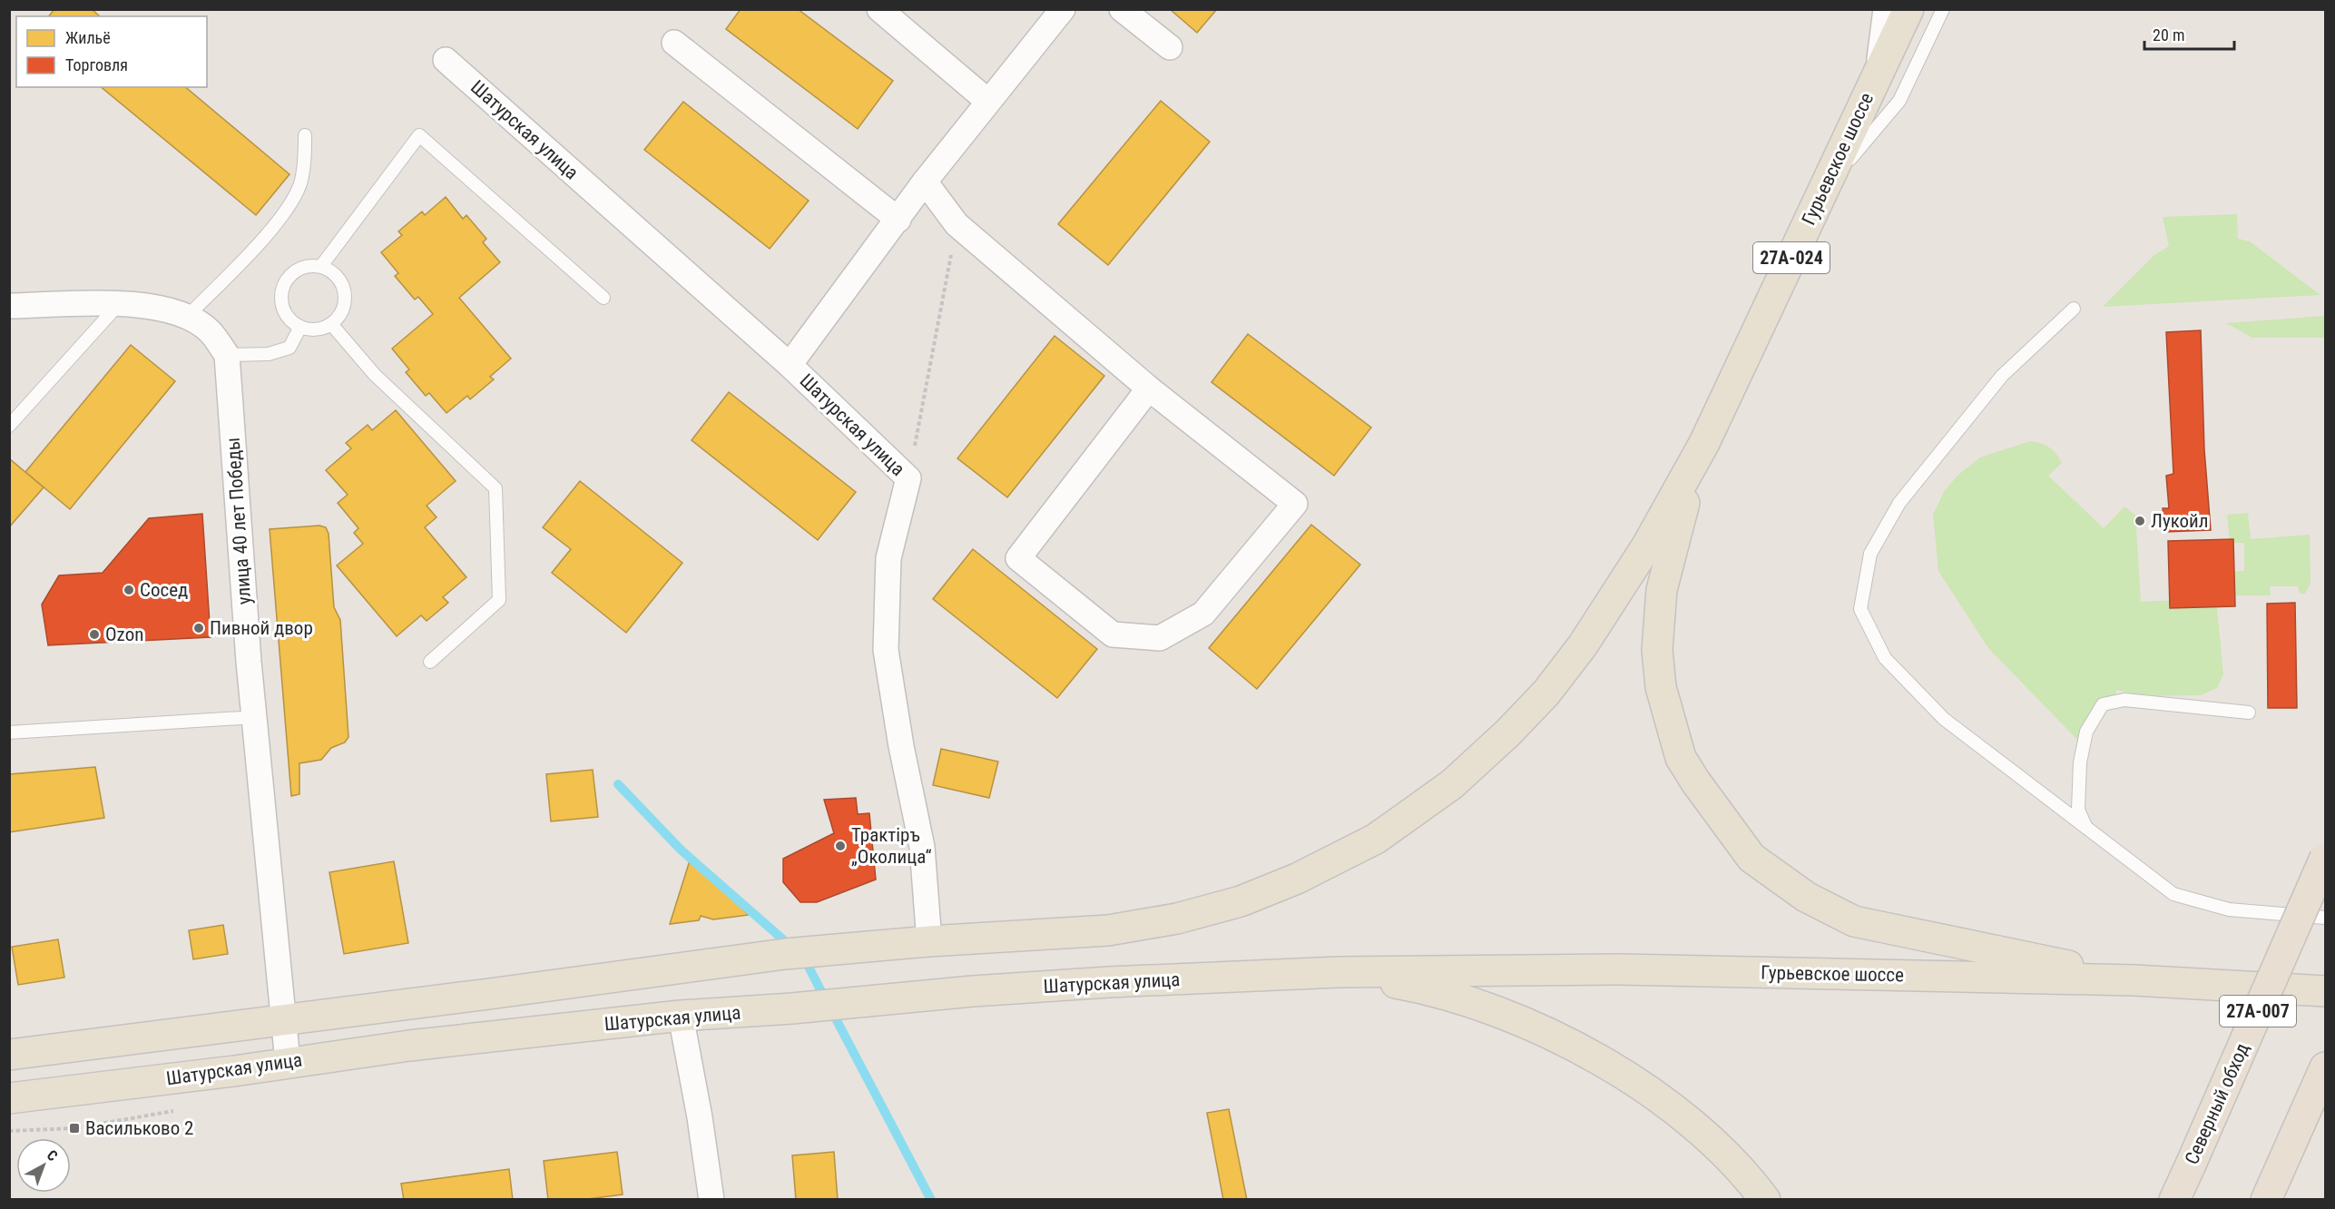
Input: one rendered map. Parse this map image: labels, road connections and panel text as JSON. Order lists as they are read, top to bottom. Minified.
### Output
{"streets":{"highway":["27А-007","Северный обход"],"main road":["Шатурская улица","Гурьевское шоссе","27А-024"],"street":["улица 40 лет Победы"]},"crossings":[["Шатурская улица","Гурьевское шоссе"],["Шатурская улица","улица 40 лет Победы"]],"places":{"other":["Лукойл","Сосед","Пивной двор","Ozon","Трактiръ „Околица“"],"transit":["Васильково 2"]},"legend":["Жильё","Торговля"],"scale_bar":"20 m","north":"top right"}
